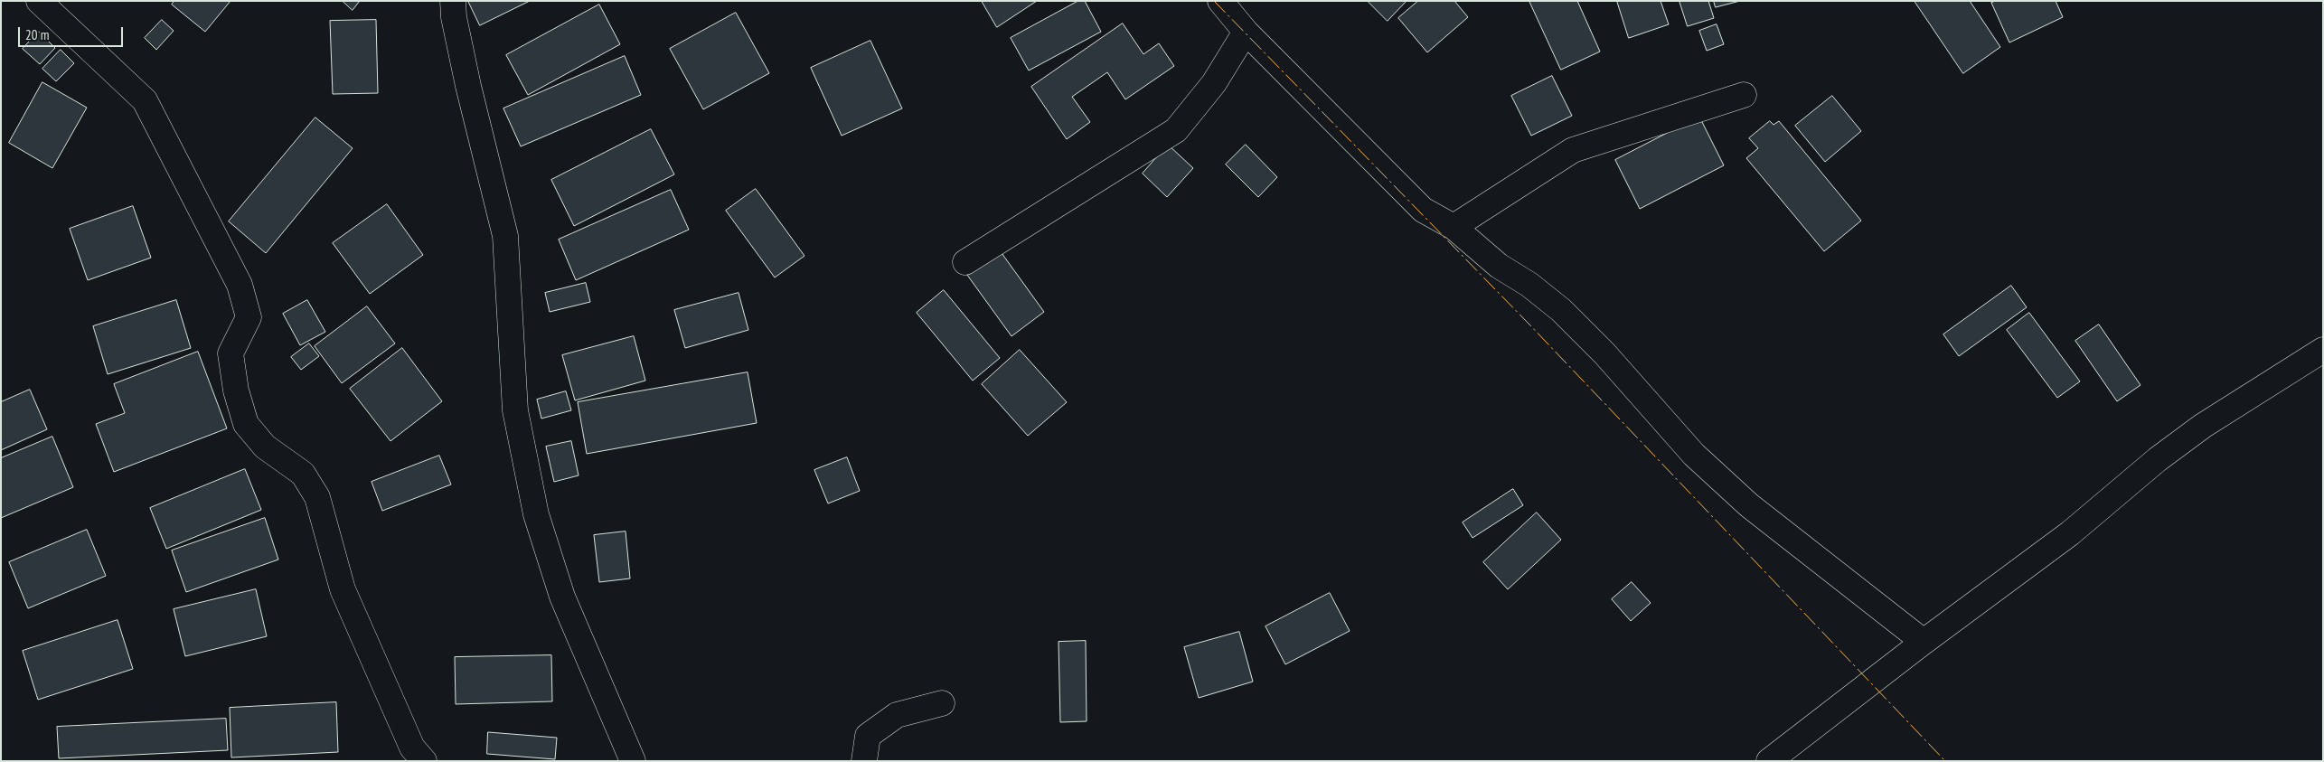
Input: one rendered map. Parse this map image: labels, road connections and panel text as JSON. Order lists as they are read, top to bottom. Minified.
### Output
{"scale_bar":"20 m"}
